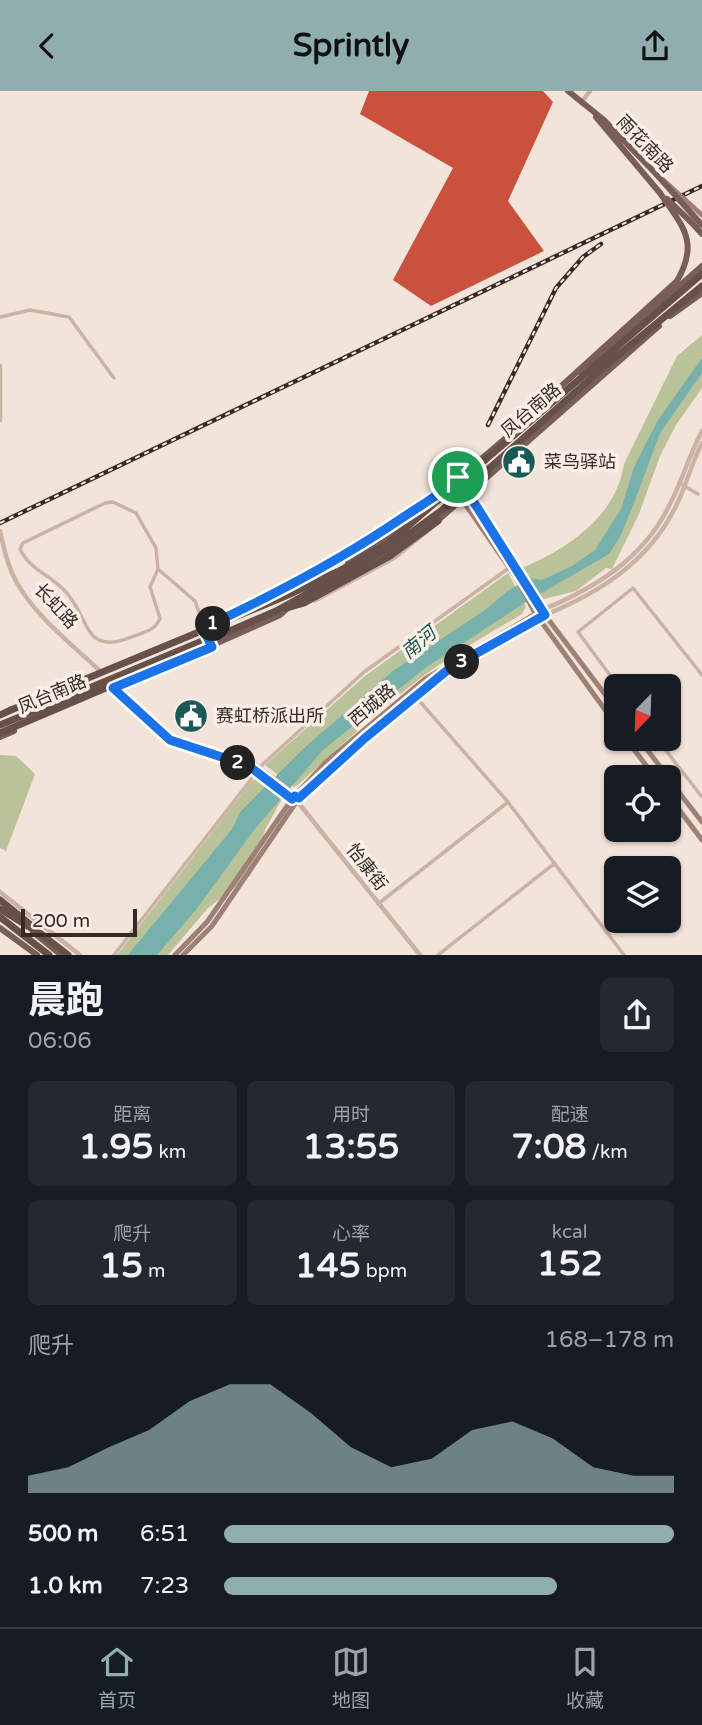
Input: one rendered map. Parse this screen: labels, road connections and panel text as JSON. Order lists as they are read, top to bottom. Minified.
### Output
{"streets":{"highway":["凤台南路"],"main road":["雨花南路","西城路"],"street":["长虹路","怡康街"]},"crossings":[["雨花南路","凤台南路"],["凤台南路","长虹路"],["长虹路","怡康街"],["西城路","怡康街"]],"water":["南河"],"places":{"public building":["菜鸟驿站","赛虹桥派出所"]},"scale_bar":"200 m","north":"bottom left","page":{"header":"Sprintly","pins":["1","3","2"],"scale":"200 m","heading":["晨跑","06:06"],"stats":[["距离","1.95 km"],["用时","13:55"],["配速","7:08 /km"],["爬升","15 m"],["心率","145 bpm"],["kcal","152"]],"chart":["爬升","168–178 m"],"list":[{"name":"500 m","note":"6:51"},{"name":"1.0 km","note":"7:23"}],"tabs":["首页","地图","收藏"]}}
